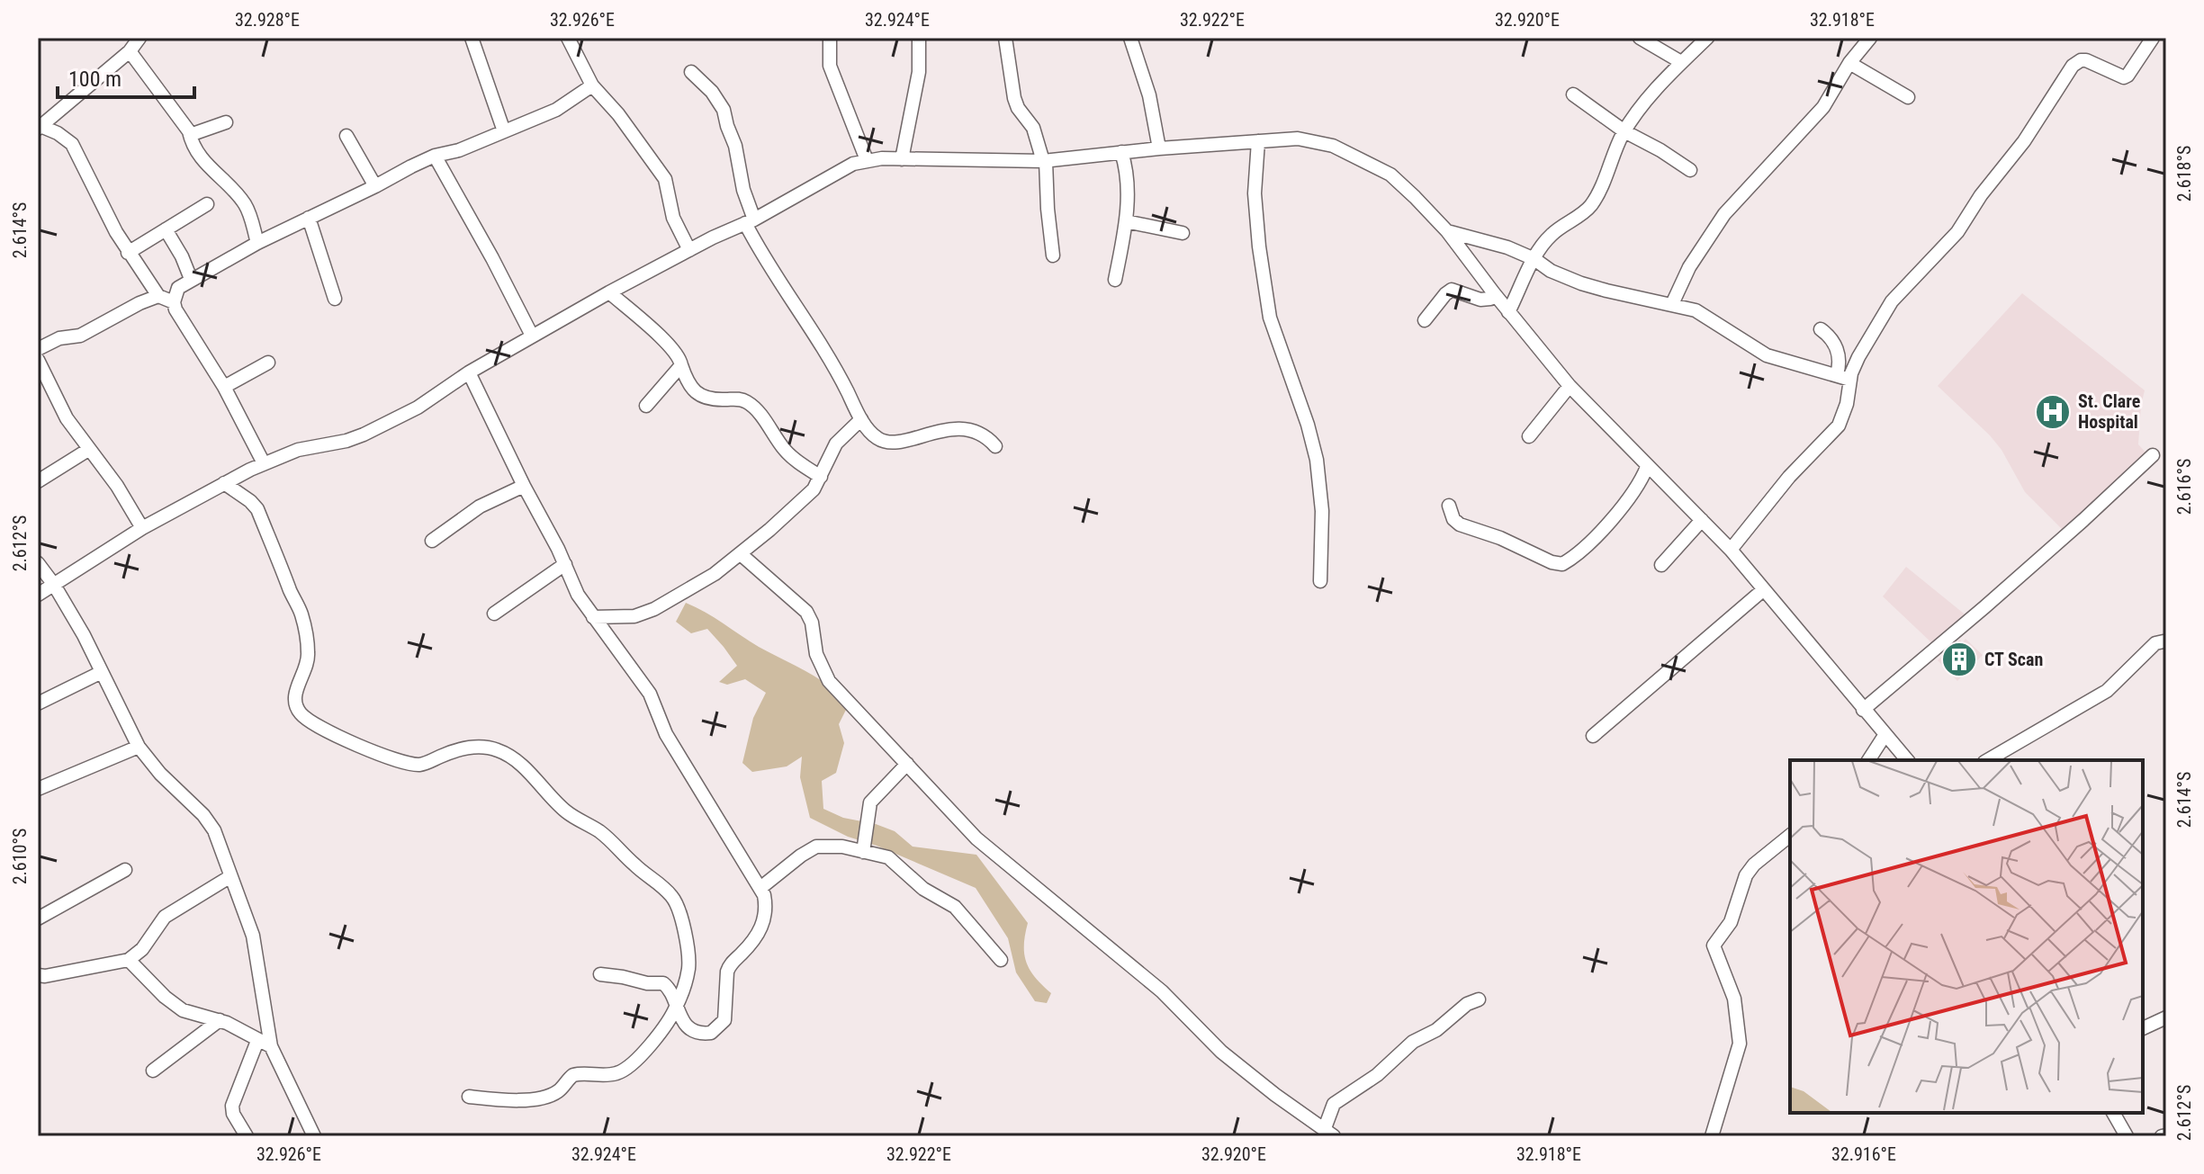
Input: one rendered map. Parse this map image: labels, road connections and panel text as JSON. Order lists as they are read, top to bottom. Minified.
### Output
{"places":{"hospital":["St. Clare Hospital"],"building":["CT Scan"]},"scale_bar":"100 m","coordinates":["32.928°E","32.926°E","32.924°E","32.922°E","32.920°E","32.918°E","2.618°S","2.614°S","2.616°S","2.612°S","2.610°S","32.916°E"]}
